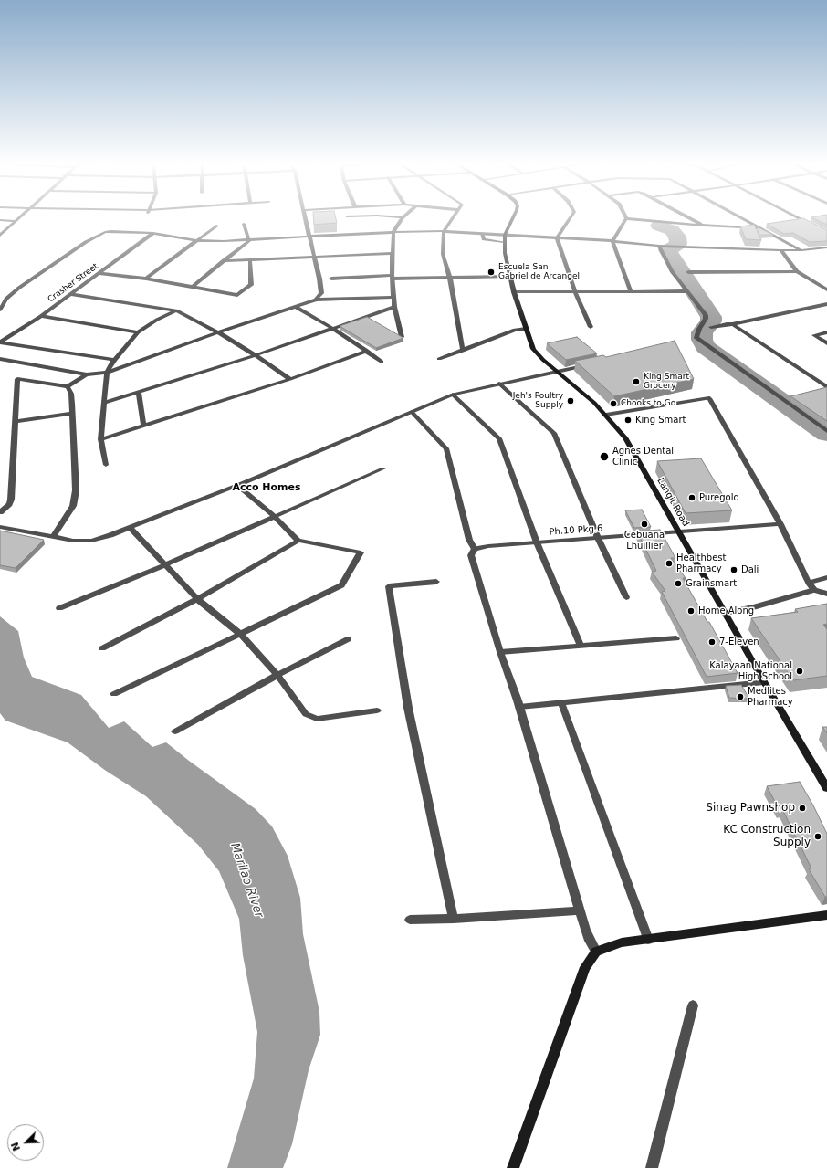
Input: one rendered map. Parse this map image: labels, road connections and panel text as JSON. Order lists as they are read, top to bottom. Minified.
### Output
{"streets":{"main road":["Langit Road"],"street":["Crasher Street","Ph.10 Pkg.6"]},"crossings":[["Langit Road","Ph.10 Pkg.6"]],"districts":["Acco Homes"],"water":["Marilao River"],"places":["Escuela San Gabriel de Arcangel","King Smart Grocery","Jeh's Poultry Supply","Chooks to Go","King Smart","Agnes Dental Clinic","Puregold","Cebuana Lhuillier","Healthbest Pharmacy","Dali","Grainsmart","Home Along","7-Eleven","Kalayaan National High School","Medlites Pharmacy","Sinag Pawnshop","KC Construction Supply"],"north":"bottom left"}
